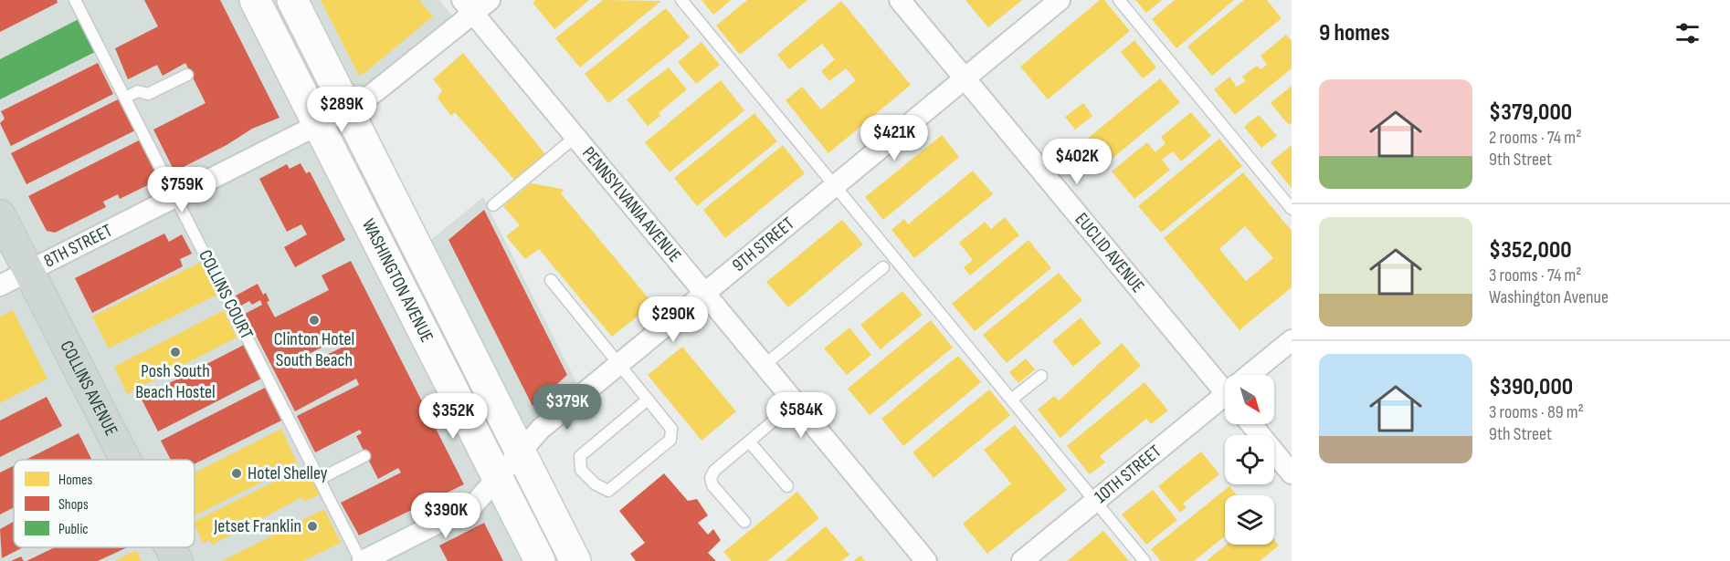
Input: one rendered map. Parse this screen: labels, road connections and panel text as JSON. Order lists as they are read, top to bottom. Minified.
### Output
{"streets":{"main road":["WASHINGTON AVENUE","COLLINS AVENUE"],"street":["PENNSYLVANIA AVENUE","9TH STREET","8TH STREET","EUCLID AVENUE","10TH STREET"],"lane":["COLLINS COURT"]},"crossings":[["PENNSYLVANIA AVENUE","9TH STREET"],["PENNSYLVANIA AVENUE","8TH STREET"],["9TH STREET","EUCLID AVENUE"],["9TH STREET","WASHINGTON AVENUE"],["9TH STREET","COLLINS COURT"],["8TH STREET","WASHINGTON AVENUE"],["8TH STREET","COLLINS COURT"],["8TH STREET","COLLINS AVENUE"]],"places":["Clinton Hotel South Beach","Posh South Beach Hostel","Hotel Shelley","Jetset Franklin"],"legend":["Homes","Shops","Public"],"north":"bottom right","page":{"heading":"9 homes","list":[{"name":"$379,000","note":"2 rooms · 74 m² · 9th Street"},{"name":"$352,000","note":"3 rooms · 74 m² · Washington Avenue"},{"name":"$390,000","note":"3 rooms · 89 m² · 9th Street"}],"price":["$289K","$421K","$402K","$759K","$290K","$379K","$584K","$352K","$390K"]}}
